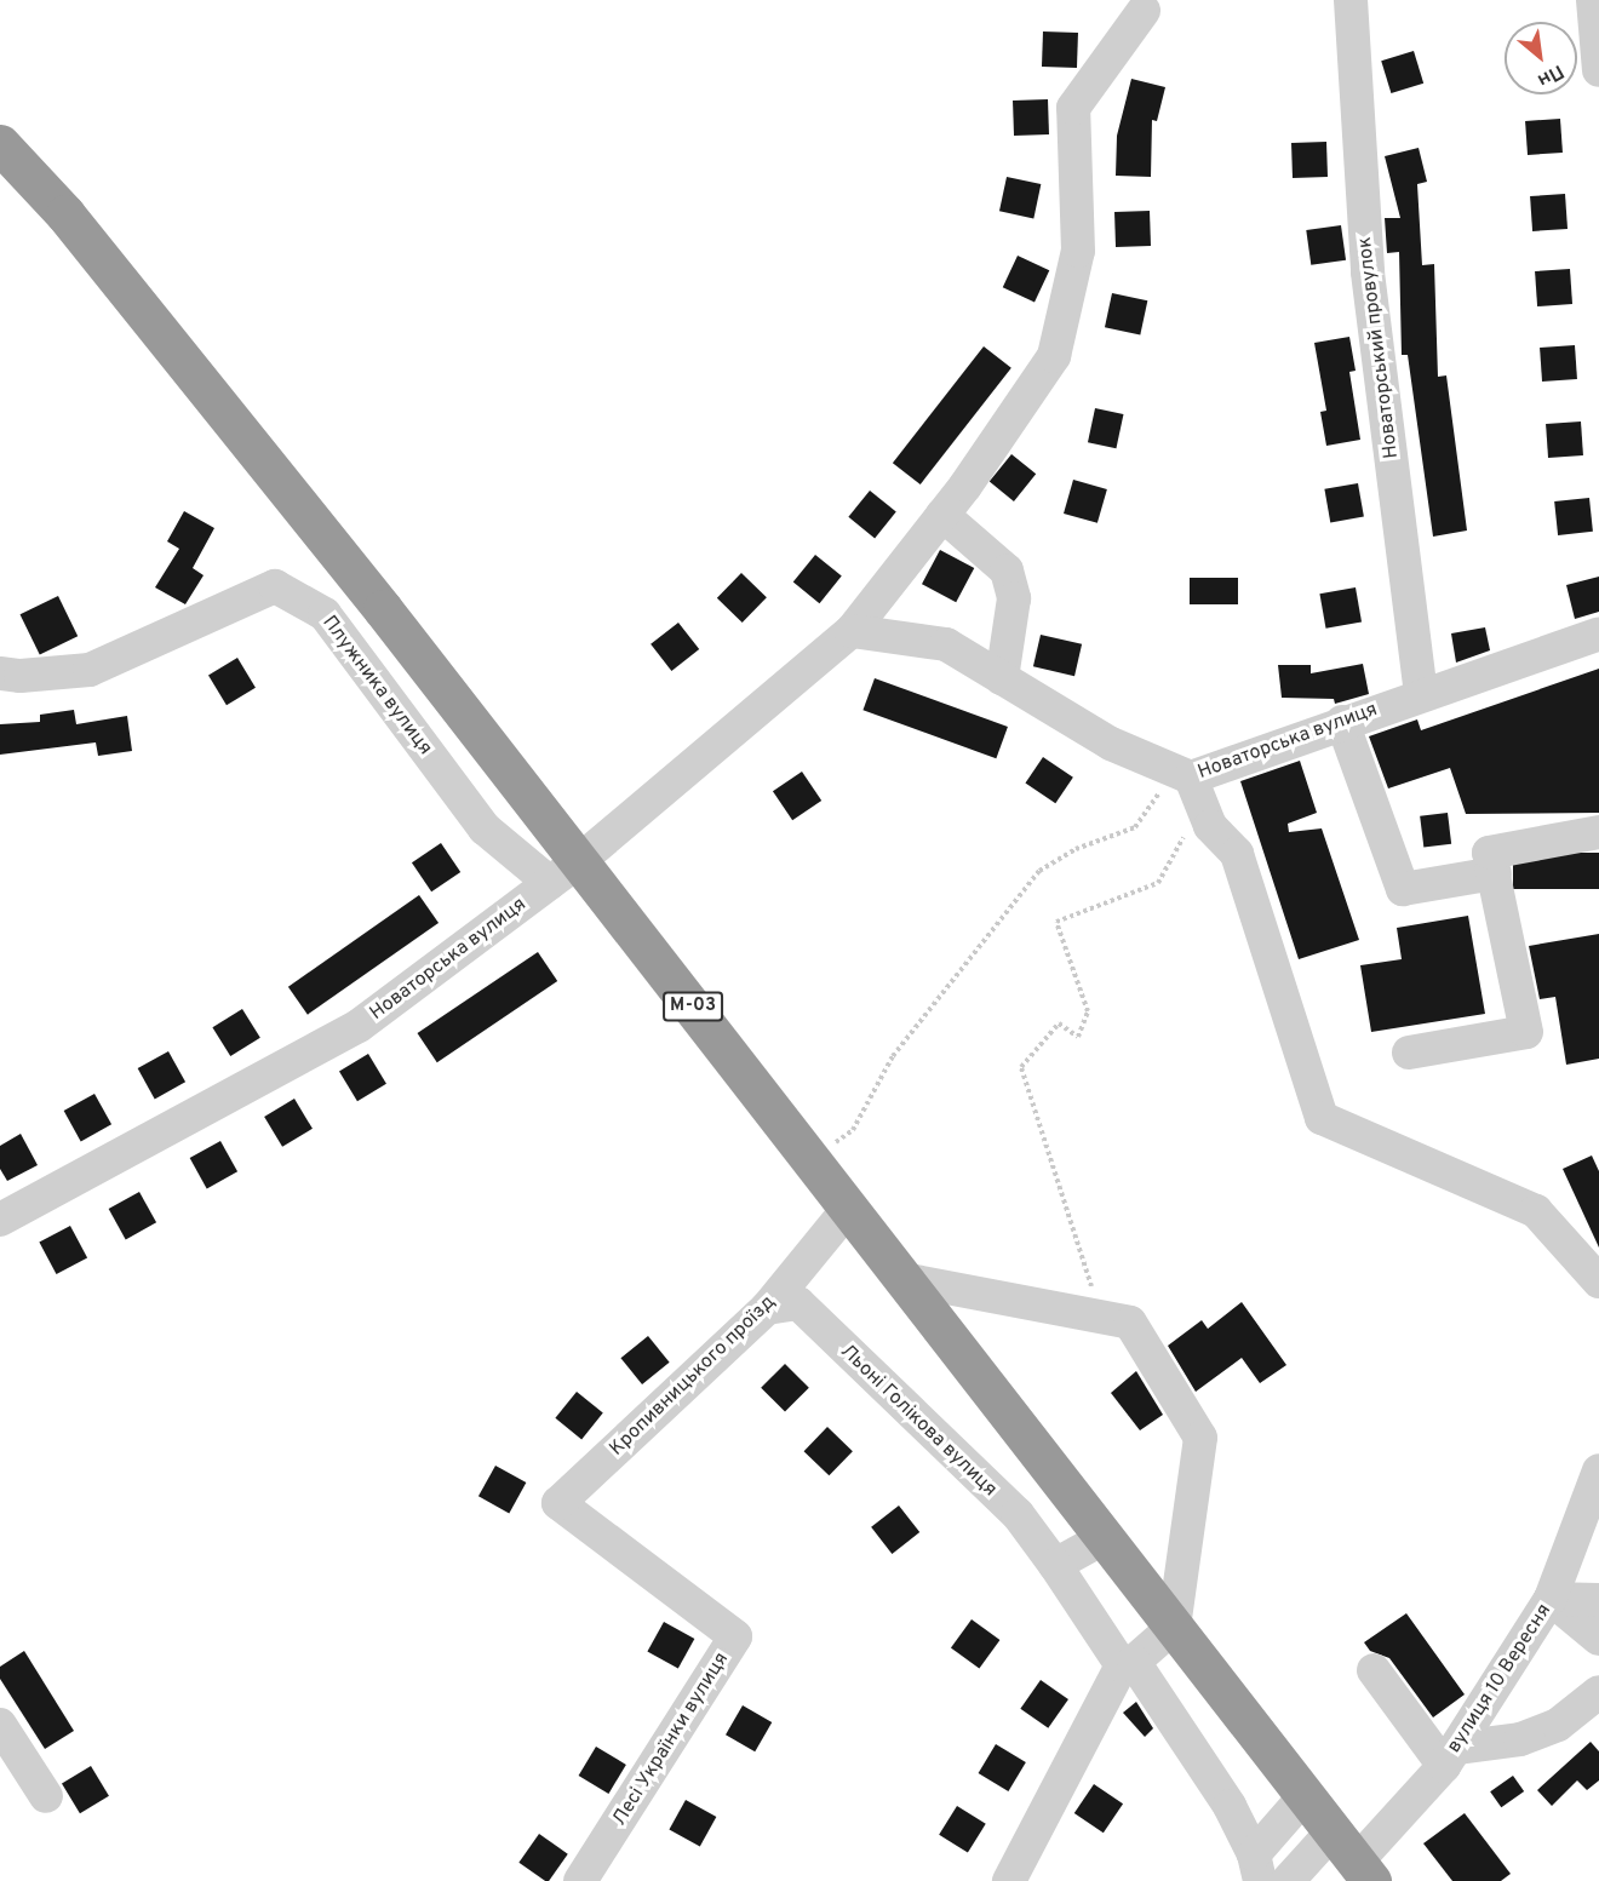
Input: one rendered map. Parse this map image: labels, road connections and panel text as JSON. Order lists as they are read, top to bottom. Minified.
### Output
{"streets":{"highway":["М-03"],"street":["Новаторський провулок","Плужника вулиця","Новаторська вулиця","Кропивницького проїзд","Льоні Голікова вулиця","вулиця 10 Вересня","Лесі Українки вулиця"]},"crossings":[["Новаторський провулок","Новаторська вулиця"],["Плужника вулиця","Новаторська вулиця"],["Плужника вулиця","М-03"],["Новаторська вулиця","М-03"],["М-03","Кропивницького проїзд"],["М-03","вулиця 10 Вересня"],["Кропивницького проїзд","Льоні Голікова вулиця"],["Кропивницького проїзд","Лесі Українки вулиця"]],"north":"bottom right"}
